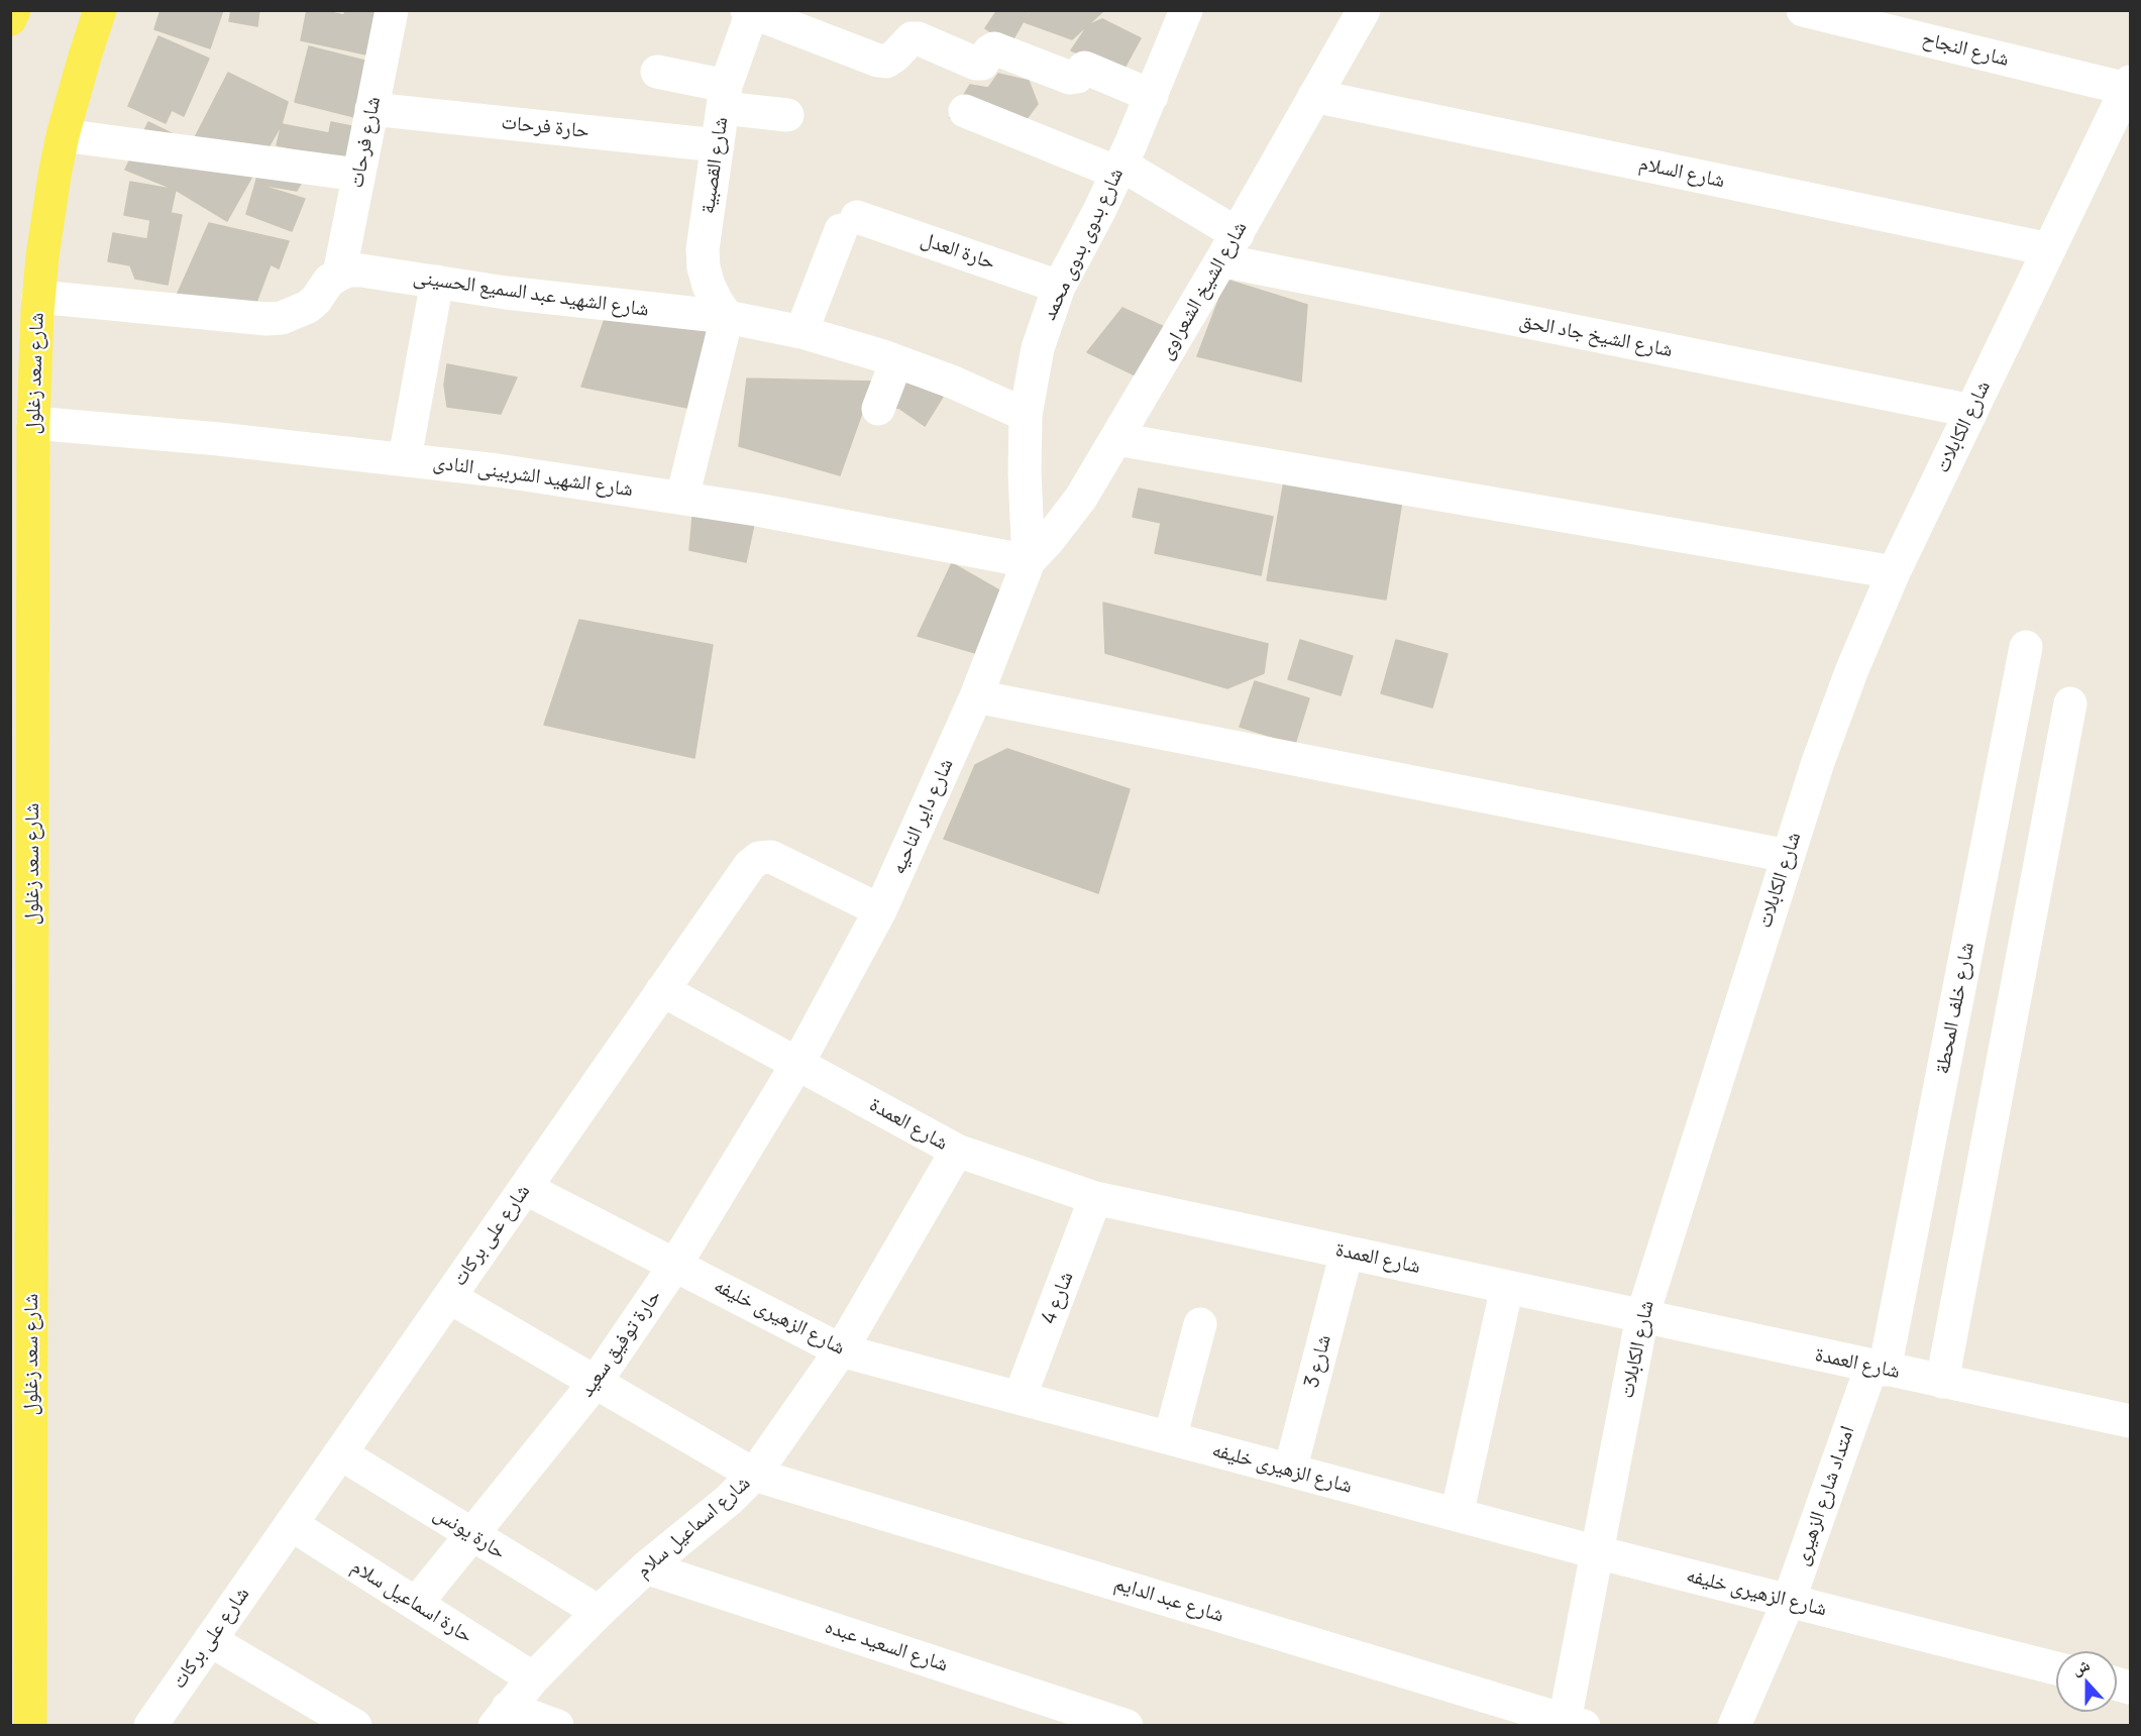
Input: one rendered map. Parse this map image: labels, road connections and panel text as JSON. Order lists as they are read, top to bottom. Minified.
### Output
{"streets":{"main road":["شارع سعد زغلول"],"street":["شارع النجاح","حارة فرحات","شارع فرحات","شارع القصبية","شارع السلام","شارع بدوى بدوى محمد","حارة العدل","شارع الشيخ الشعراوى","شارع الشهيد عبد السميع الحسينى","شارع الشيخ جاد الحق","شارع الكابلات","شارع الشهيد الشربينى النادى","شارع داير الناحيه","شارع خلف المحطة","شارع العمدة","شارع على بركات","شارع 4","شارع الزهيرى خليفه","حارة توفيق سعيد","شارع 3","امتداد شارع الزهيرى","شارع اسماعيل سلام","حارة يونس","شارع عبد الدايم","حارة اسماعيل سلام","شارع السعيد عبده"]},"crossings":[["شارع النجاح","شارع الكابلات"],["حارة فرحات","شارع فرحات"],["حارة فرحات","شارع القصبية"],["شارع فرحات","شارع الشهيد عبد السميع الحسينى"],["شارع القصبية","شارع الشهيد عبد السميع الحسينى"],["شارع السلام","شارع الشيخ الشعراوى"],["شارع السلام","شارع الكابلات"],["شارع بدوى بدوى محمد","حارة العدل"],["شارع بدوى بدوى محمد","شارع الشيخ الشعراوى"],["شارع بدوى بدوى محمد","شارع الشهيد عبد السميع الحسينى"],["شارع بدوى بدوى محمد","شارع الشيخ جاد الحق"],["شارع بدوى بدوى محمد","شارع الشهيد الشربينى النادى"],["شارع بدوى بدوى محمد","شارع داير الناحيه"],["حارة العدل","شارع الشهيد عبد السميع الحسينى"],["شارع الشيخ الشعراوى","شارع الشيخ جاد الحق"],["شارع الشيخ الشعراوى","شارع الشهيد الشربينى النادى"],["شارع الشيخ الشعراوى","شارع داير الناحيه"],["شارع الشيخ جاد الحق","شارع الكابلات"],["شارع سعد زغلول","شارع الشهيد الشربينى النادى"],["شارع الكابلات","شارع العمدة"],["شارع الكابلات","شارع الزهيرى خليفه"],["شارع الكابلات","شارع عبد الدايم"],["شارع الشهيد الشربينى النادى","شارع داير الناحيه"],["شارع داير الناحيه","شارع العمدة"],["شارع داير الناحيه","شارع على بركات"],["شارع داير الناحيه","حارة توفيق سعيد"],["شارع خلف المحطة","شارع العمدة"],["شارع خلف المحطة","امتداد شارع الزهيرى"],["شارع العمدة","شارع على بركات"],["شارع العمدة","شارع 4"],["شارع العمدة","حارة توفيق سعيد"],["شارع العمدة","شارع 3"],["شارع العمدة","امتداد شارع الزهيرى"],["شارع العمدة","شارع اسماعيل سلام"],["شارع على بركات","شارع الزهيرى خليفه"],["شارع على بركات","حارة يونس"],["شارع على بركات","شارع عبد الدايم"],["شارع على بركات","حارة اسماعيل سلام"],["شارع 4","شارع الزهيرى خليفه"],["شارع الزهيرى خليفه","حارة توفيق سعيد"],["شارع الزهيرى خليفه","شارع 3"],["شارع الزهيرى خليفه","امتداد شارع الزهيرى"],["شارع الزهيرى خليفه","شارع اسماعيل سلام"],["حارة توفيق سعيد","حارة يونس"],["حارة توفيق سعيد","شارع عبد الدايم"],["حارة توفيق سعيد","حارة اسماعيل سلام"],["شارع اسماعيل سلام","حارة يونس"],["شارع اسماعيل سلام","شارع عبد الدايم"],["شارع اسماعيل سلام","حارة اسماعيل سلام"],["شارع اسماعيل سلام","شارع السعيد عبده"]],"north":"top"}
